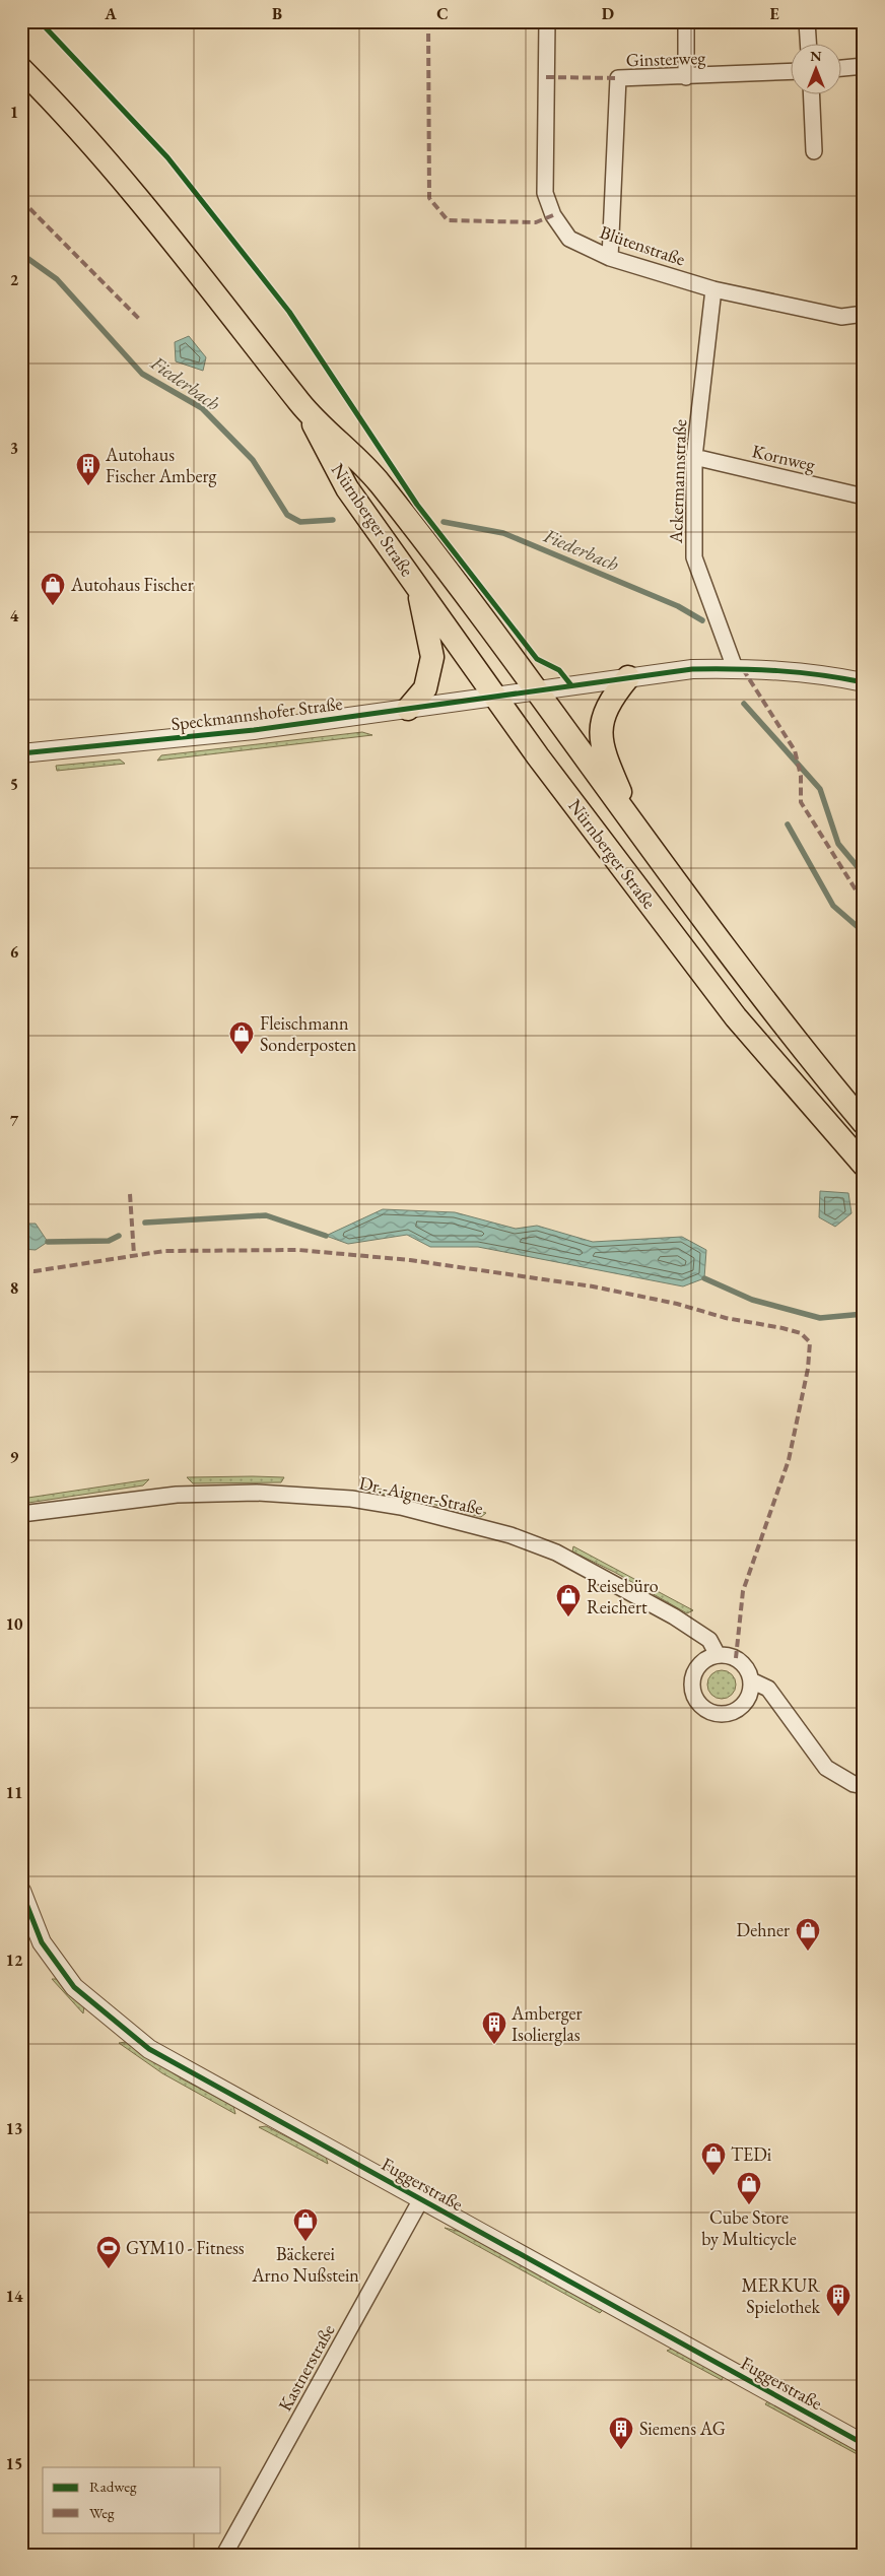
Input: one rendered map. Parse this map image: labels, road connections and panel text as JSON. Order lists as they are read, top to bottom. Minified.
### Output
{"streets":{"main road":["Nürnberger Straße"],"street":["Ginsterweg","Blütenstraße","Kornweg","Ackermannstraße","Speckmannshofer Straße","Dr.-Aigner-Straße","Fuggerstraße","Kastnerstraße"]},"crossings":[["Ginsterweg","Blütenstraße"],["Blütenstraße","Ackermannstraße"],["Kornweg","Ackermannstraße"],["Ackermannstraße","Speckmannshofer Straße"],["Nürnberger Straße","Speckmannshofer Straße"],["Fuggerstraße","Kastnerstraße"]],"water":["Fiederbach"],"places":{"building":["Autohaus Fischer Amberg","Amberger Isolierglas","MERKUR Spielothek","Siemens AG"],"shop":["Autohaus Fischer","Fleischmann Sonderposten","Reisebüro Reichert","Dehner","TEDi","Cube Store by Multicycle","Bäckerei Arno Nußstein"],"sports":["GYM10 - Fitness"]},"legend":["Radweg","Weg"],"north":"top","grid":{"columns":["A","B","C","D","E"],"rows":["1","2","3","4","5","6","7","8","9","10","11","12","13","14","15"]}}
